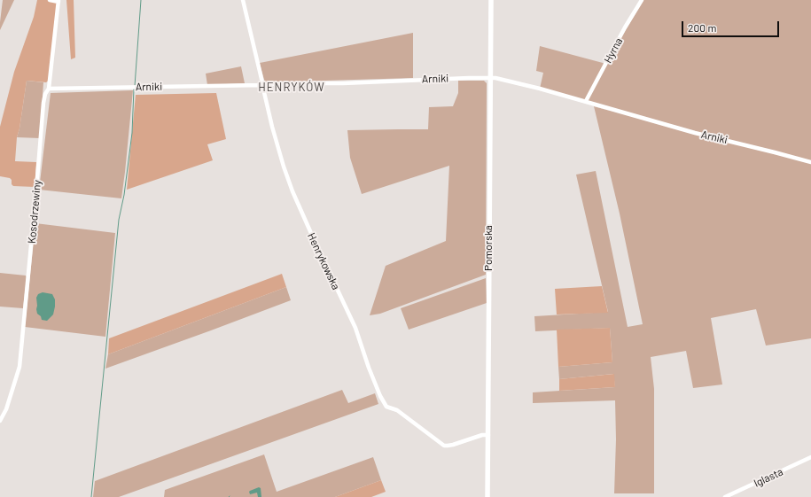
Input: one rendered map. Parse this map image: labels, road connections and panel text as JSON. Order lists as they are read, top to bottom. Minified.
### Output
{"streets":{"street":["Hyrna","Arniki","Kosodrzewiny","Pomorska","Henrykowska","Iglasta"]},"crossings":[["Hyrna","Arniki"],["Arniki","Kosodrzewiny"],["Arniki","Pomorska"],["Arniki","Henrykowska"],["Pomorska","Henrykowska"]],"districts":["HENRYKÓW"],"scale_bar":"200 m"}
